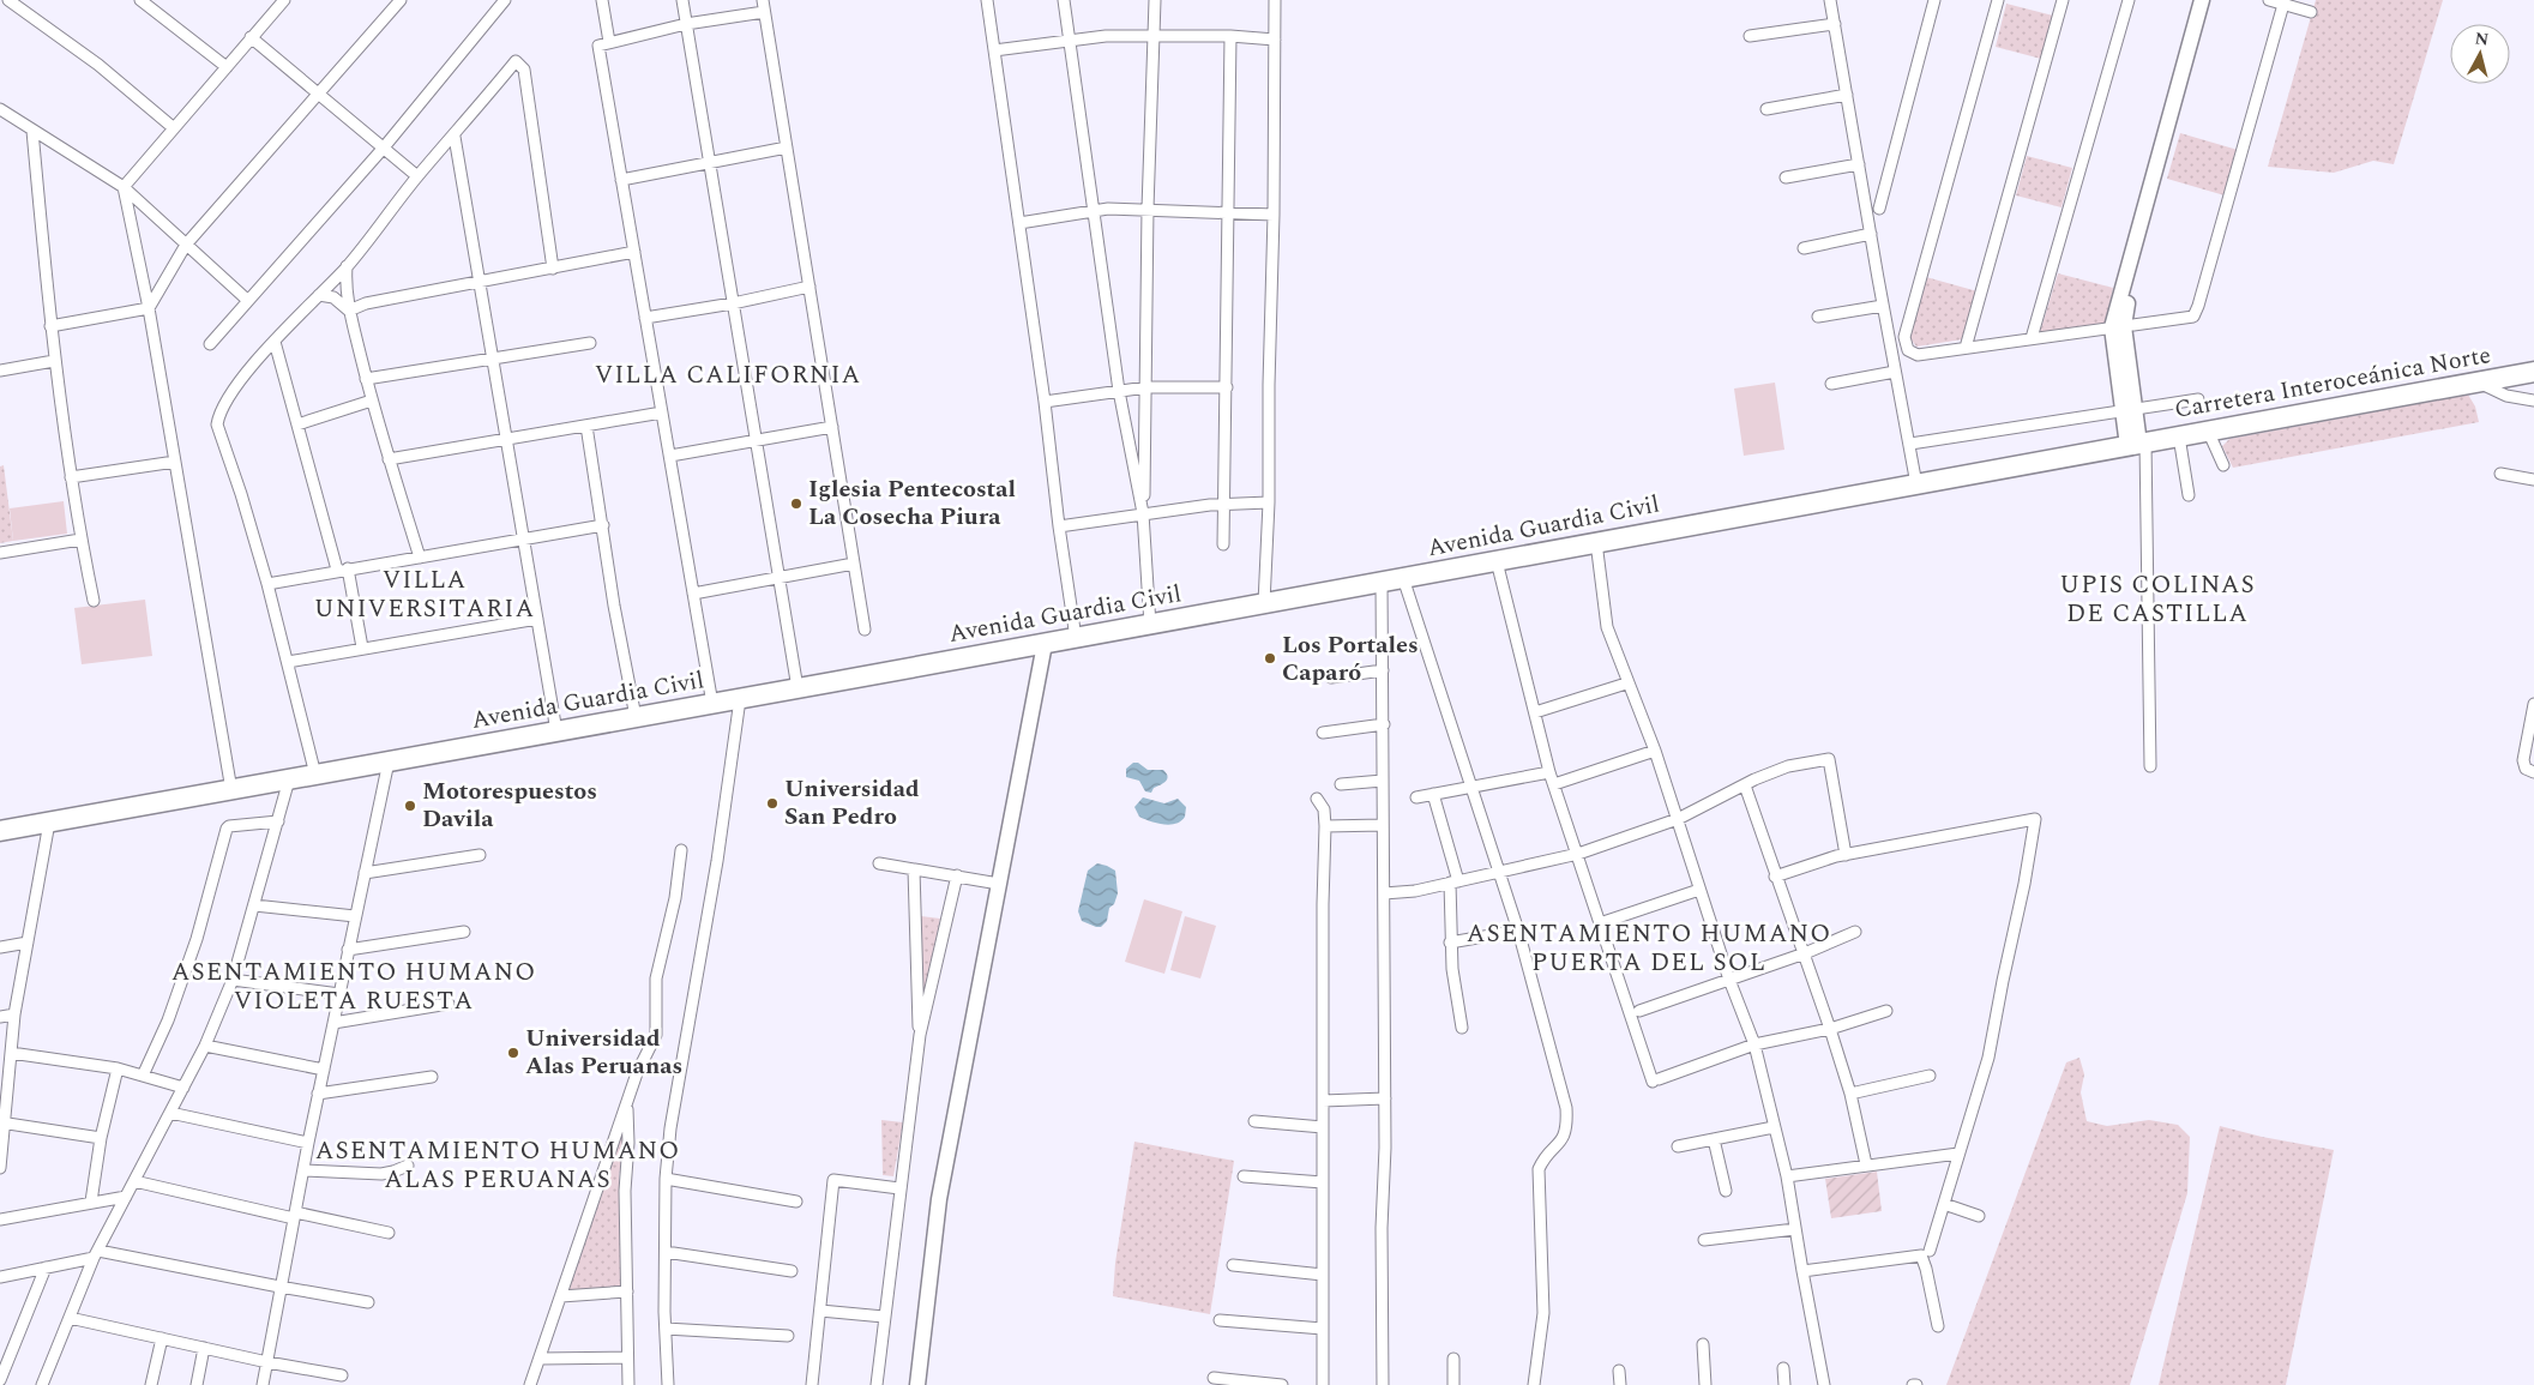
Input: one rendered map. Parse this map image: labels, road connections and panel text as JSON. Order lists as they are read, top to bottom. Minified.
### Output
{"streets":{"highway":["Carretera Interoceánica Norte","Avenida Guardia Civil"]},"crossings":[["Carretera Interoceánica Norte","Avenida Guardia Civil"]],"districts":["VILLA CALIFORNIA","VILLA UNIVERSITARIA","UPIS COLINAS DE CASTILLA","ASENTAMIENTO HUMANO PUERTA DEL SOL","ASENTAMIENTO HUMANO VIOLETA RUESTA","ASENTAMIENTO HUMANO ALAS PERUANAS"],"places":["Iglesia Pentecostal La Cosecha Piura","Los Portales Caparó","Universidad San Pedro","Motorespuestos Davila","Universidad Alas Peruanas"],"north":"top"}
